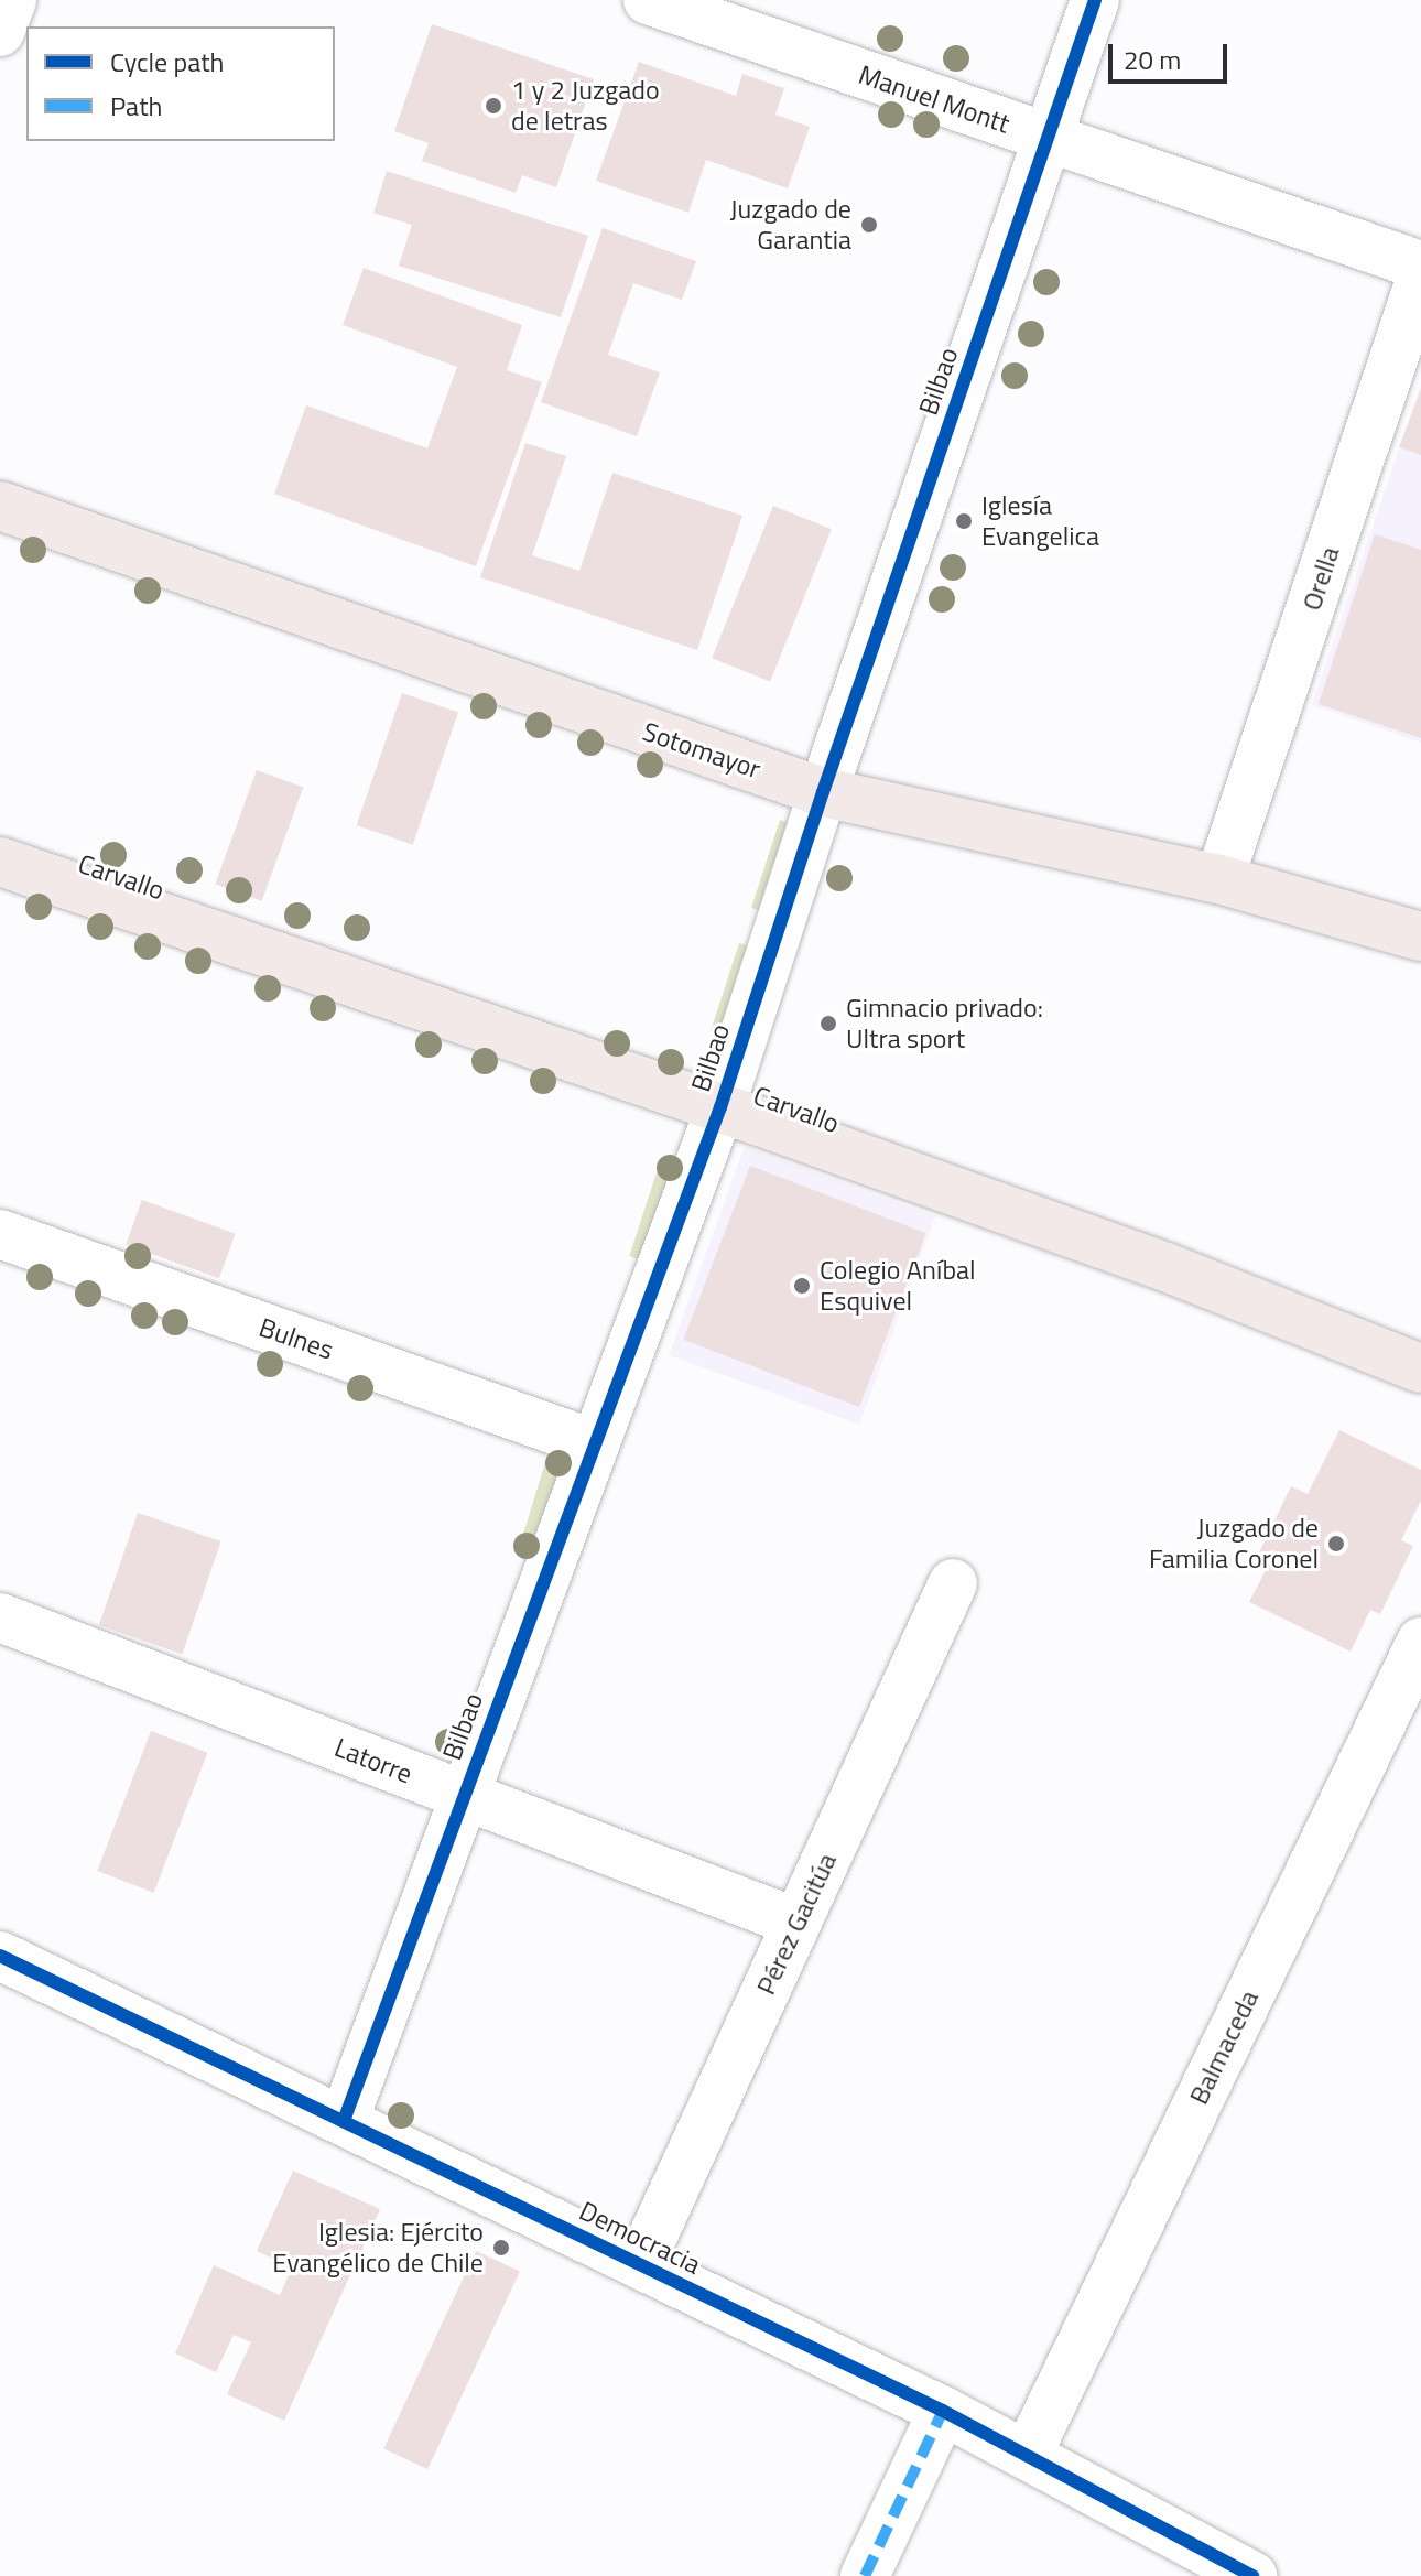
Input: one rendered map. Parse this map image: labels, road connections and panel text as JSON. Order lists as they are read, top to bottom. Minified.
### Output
{"streets":{"main road":["Sotomayor","Carvallo"],"street":["Manuel Montt","Bilbao","Orella","Bulnes","Latorre","Pérez Gacitúa","Balmaceda","Democracia"]},"crossings":[["Manuel Montt","Bilbao"],["Bilbao","Sotomayor"],["Bilbao","Carvallo"],["Bilbao","Bulnes"],["Bilbao","Latorre"],["Bilbao","Democracia"],["Orella","Sotomayor"],["Latorre","Pérez Gacitúa"],["Pérez Gacitúa","Democracia"],["Balmaceda","Democracia"]],"places":["1 y 2 Juzgado de letras","Juzgado de Garantia","Iglesía Evangelica","Gimnacio privado: Ultra sport","Colegio Aníbal Esquivel","Juzgado de Familia Coronel","Iglesia: Ejército Evangélico de Chile"],"legend":["Cycle path","Path"],"scale_bar":"20 m"}
